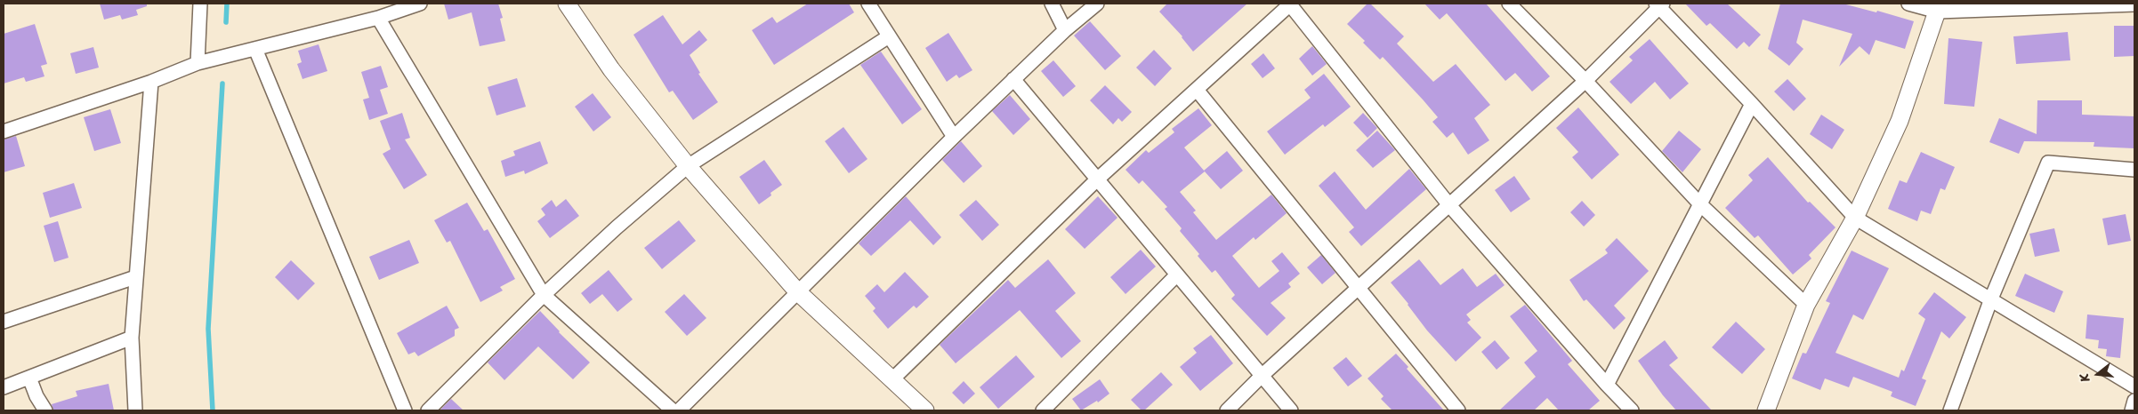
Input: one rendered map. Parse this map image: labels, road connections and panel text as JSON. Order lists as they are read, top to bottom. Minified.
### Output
{"north":"left"}
